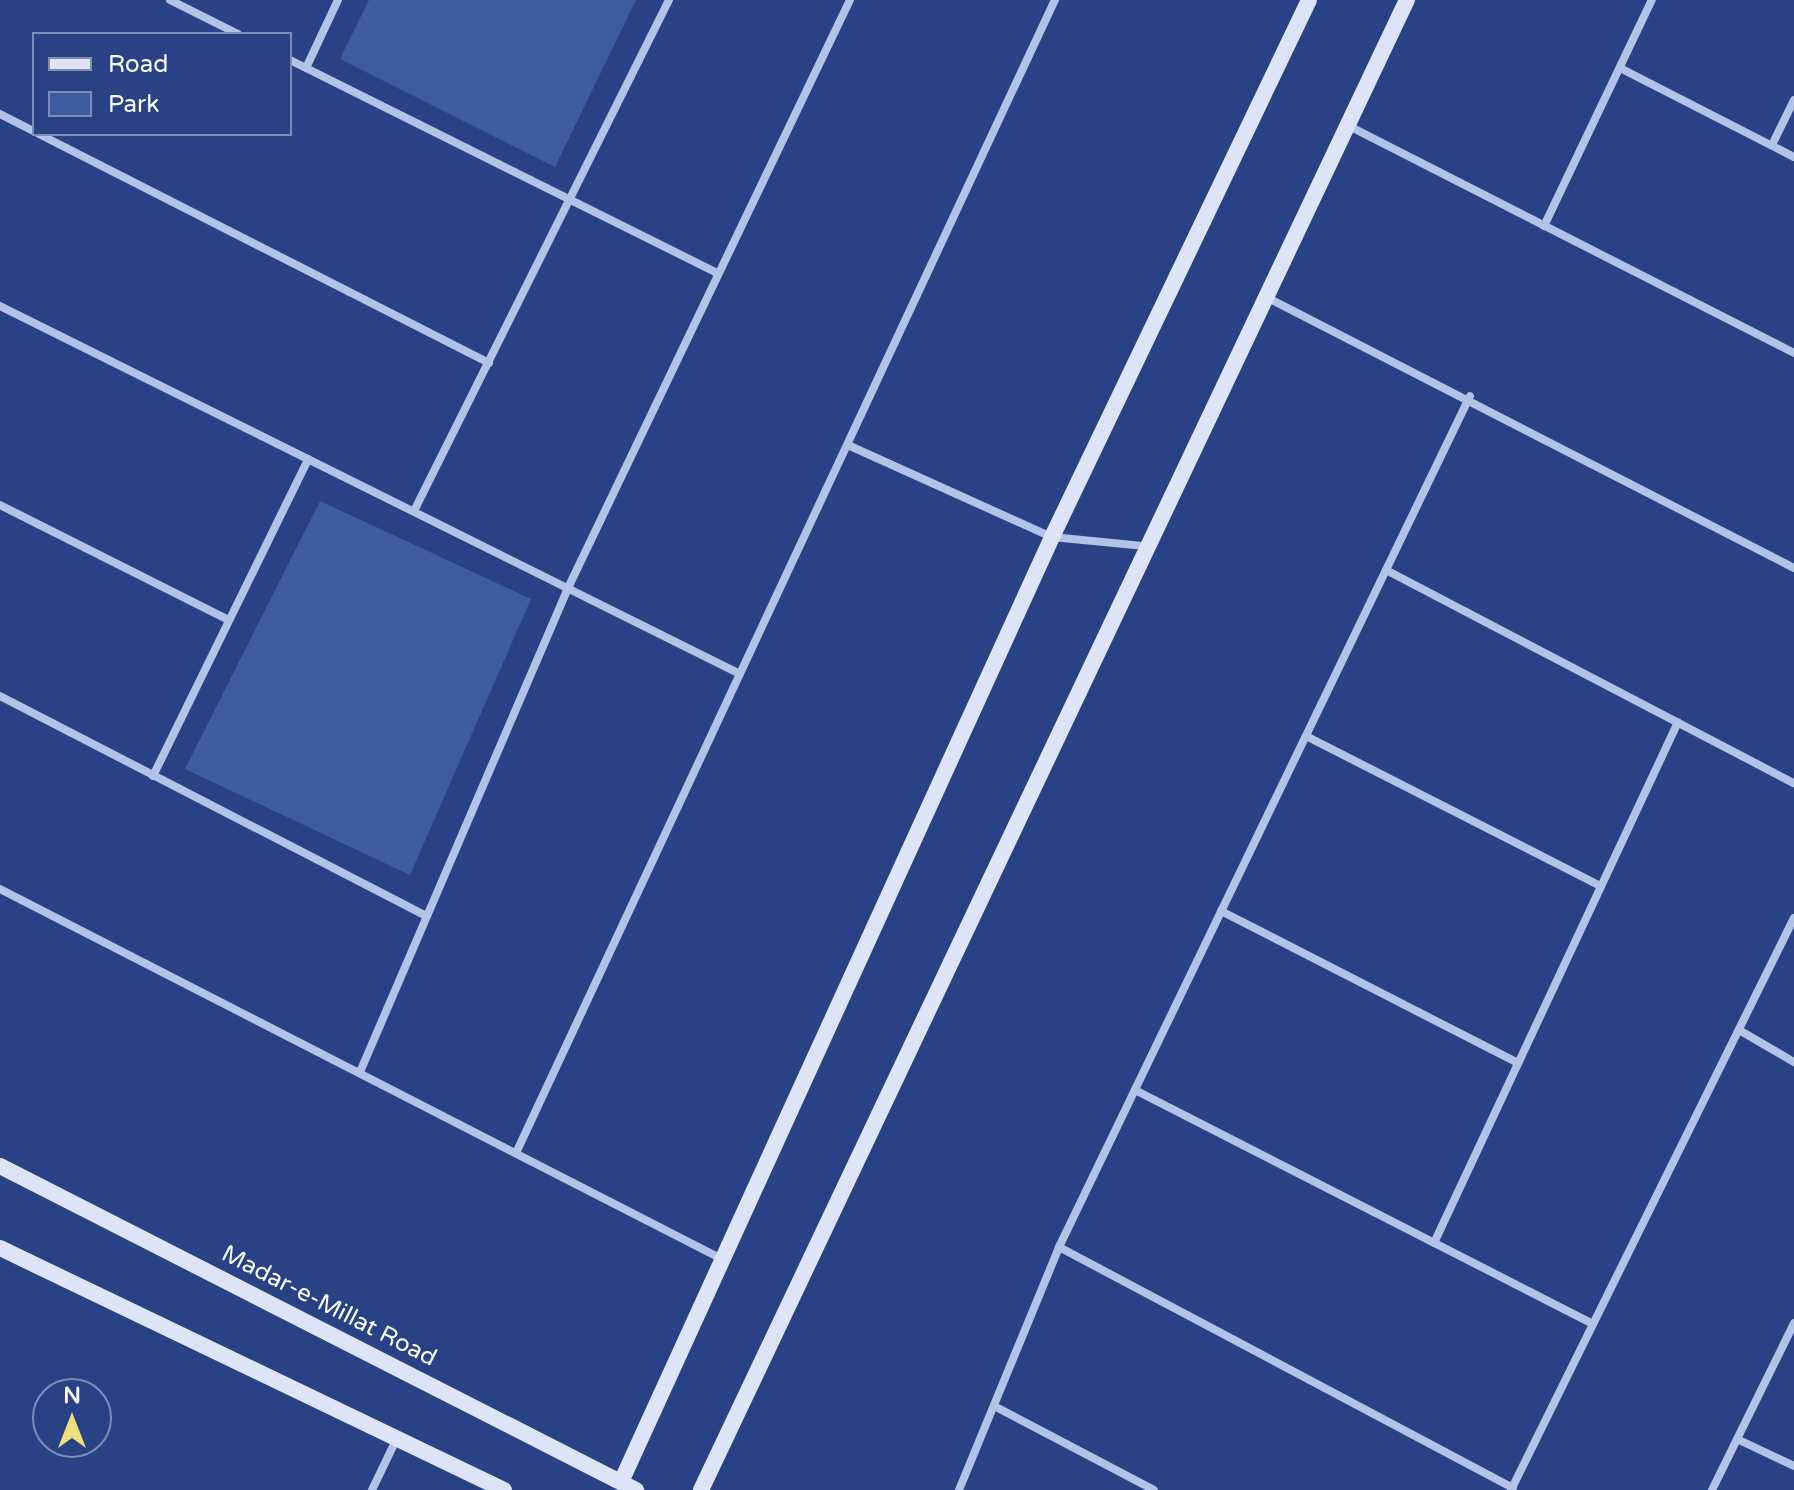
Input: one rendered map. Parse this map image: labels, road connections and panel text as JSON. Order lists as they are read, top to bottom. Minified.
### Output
{"streets":{"street":["Madar-e-Millat Road"]},"legend":["Road","Park"],"north":"top"}
